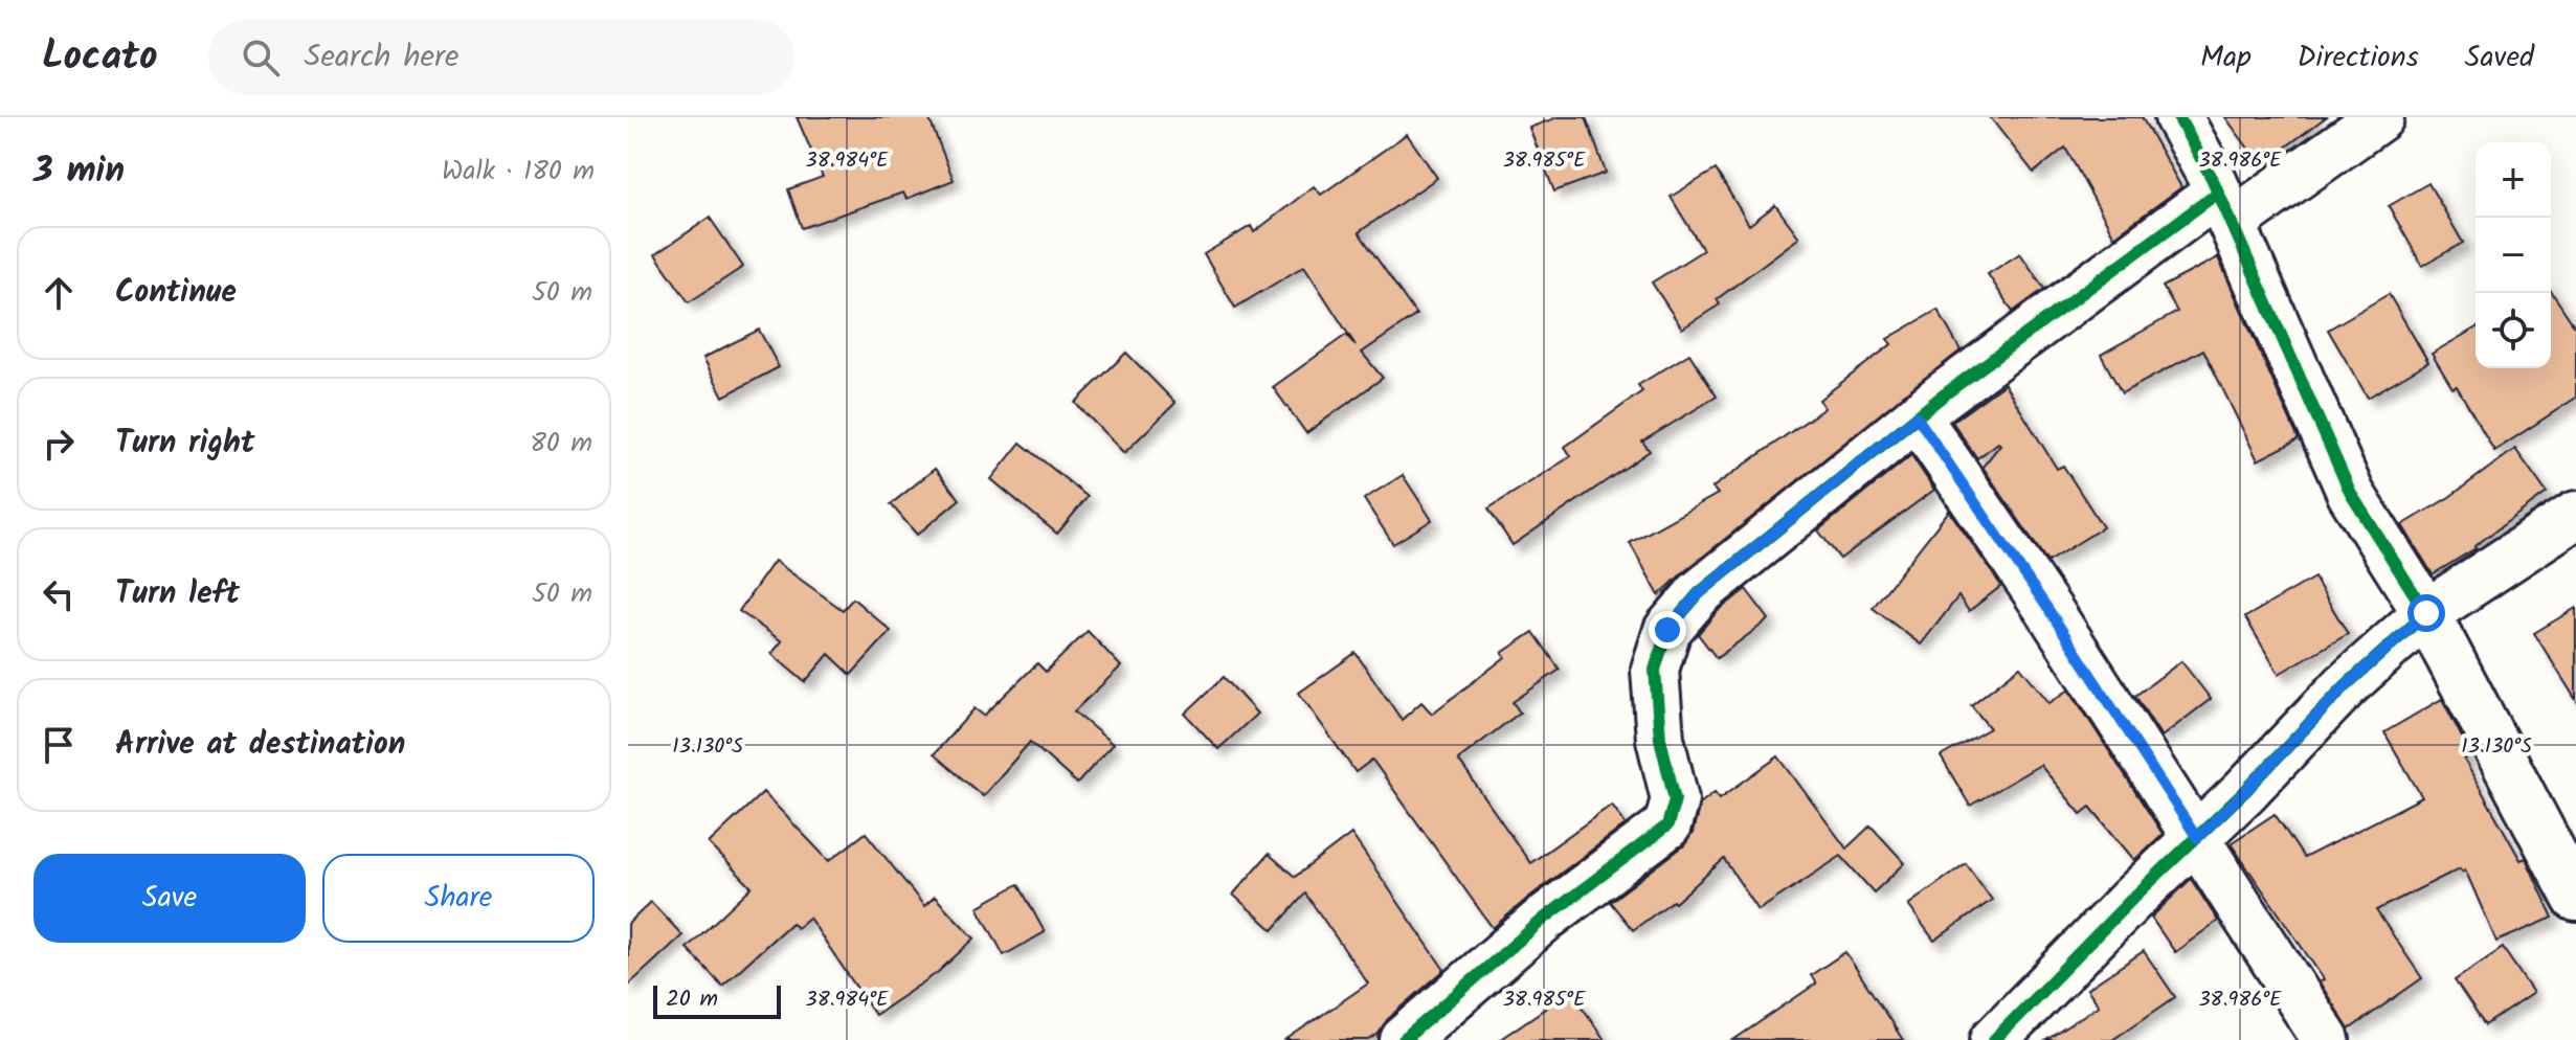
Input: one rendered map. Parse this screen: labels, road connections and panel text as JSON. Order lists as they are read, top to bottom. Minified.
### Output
{"scale_bar":"20 m","page":{"header":"Locato","search":"Search here","nav":["Map","Directions","Saved"],"heading":["3 min","Walk · 180 m"],"map_buttons":["+","−"],"list":[["Continue","50 m"],["Turn right","80 m"],["Turn left","50 m"],"Arrive at destination"],"buttons":["Save","Share"],"scale":"20 m"},"coordinates":["38.984°E","38.985°E","38.986°E","13.130°S"]}
